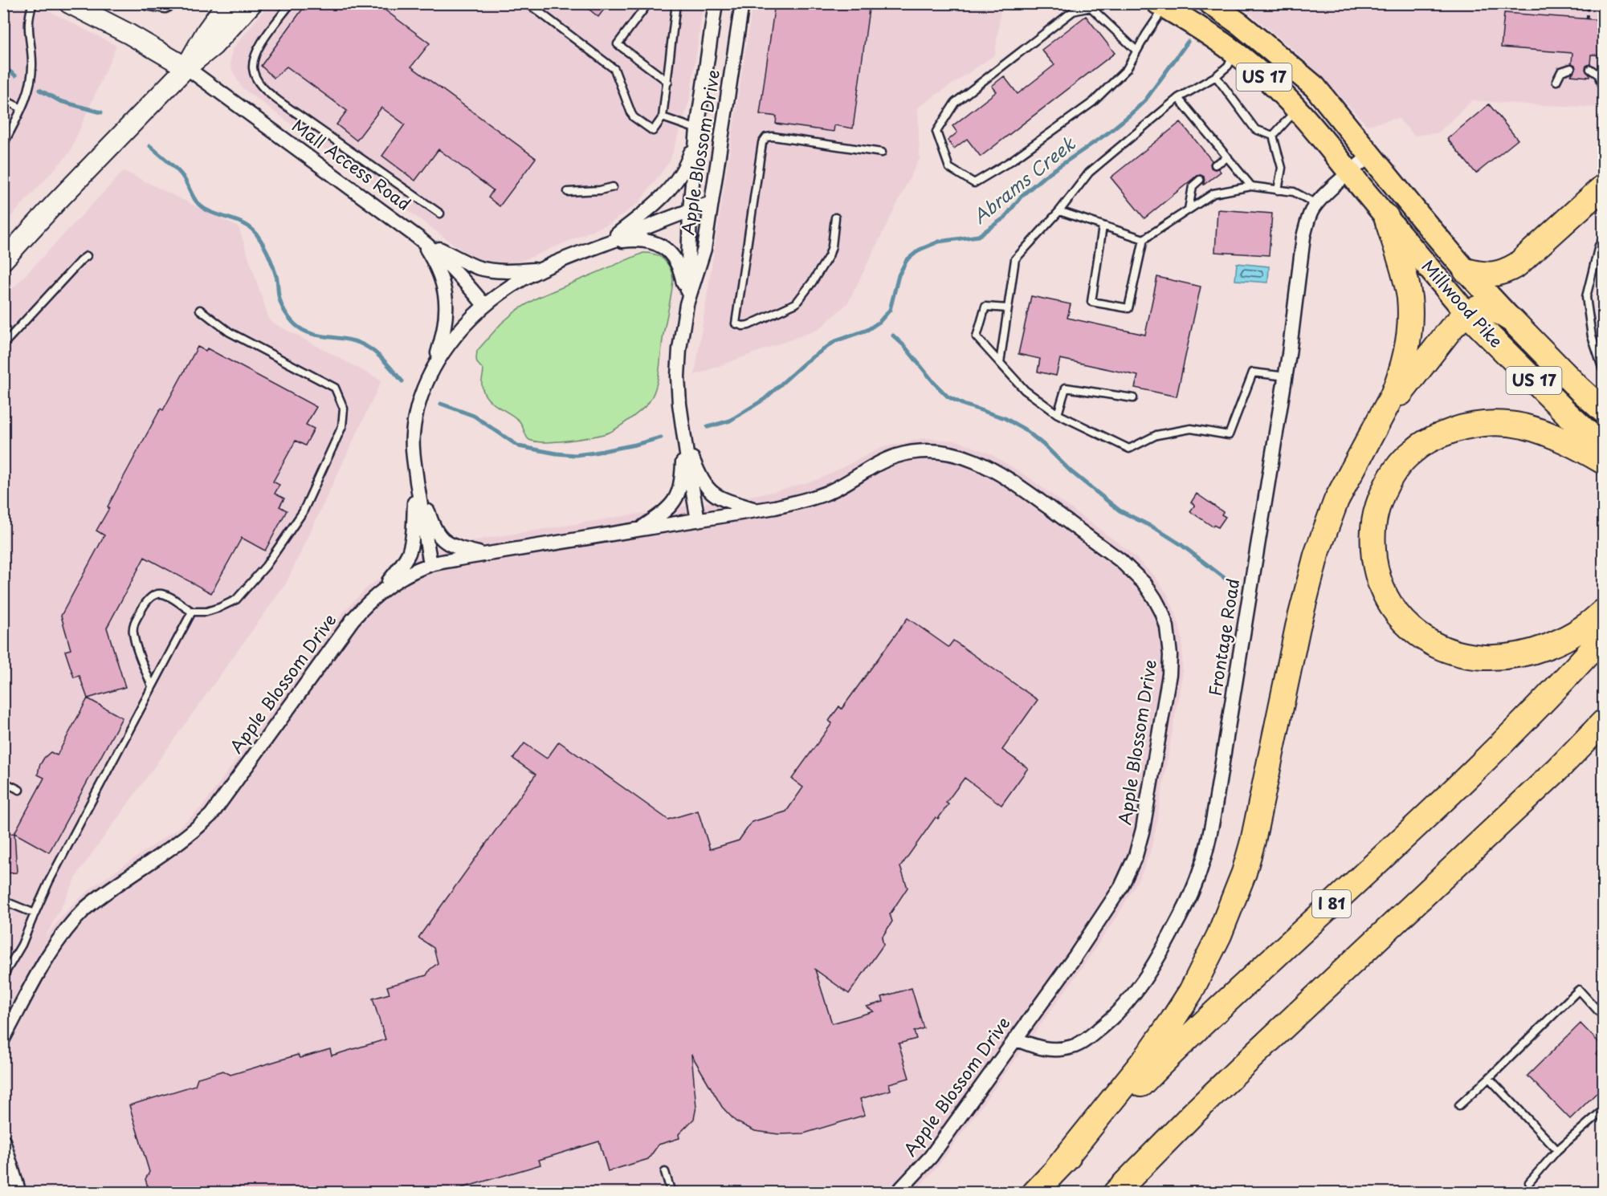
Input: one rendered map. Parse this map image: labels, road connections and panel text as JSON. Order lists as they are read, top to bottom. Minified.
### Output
{"streets":{"highway":["US 17","Millwood Pike","I 81"],"street":["Apple Blossom Drive","Mall Access Road","Frontage Road"]},"crossings":[["US 17","Millwood Pike"],["US 17","Frontage Road"],["Apple Blossom Drive","Frontage Road"],["Millwood Pike","Frontage Road"]],"water":["Abrams Creek"]}
